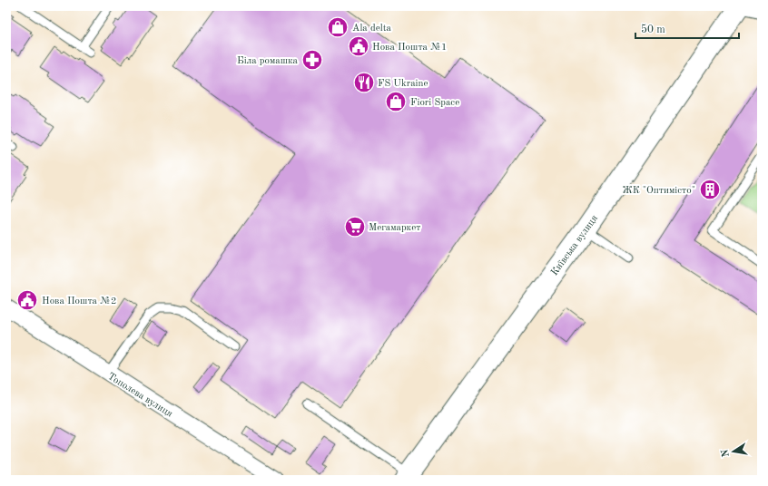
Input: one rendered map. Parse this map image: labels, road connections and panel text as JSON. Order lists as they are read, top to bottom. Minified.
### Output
{"streets":{"street":["Київська вулиця","Тополева вулиця"]},"places":{"shop":["Ala delta","Fiori Space"],"public building":["Нова Пошта №1","Нова Пошта №2"],"pharmacy":["Біла ромашка"],"restaurant":["FS Ukraine"],"building":["ЖК \"Оптимісто\""],"supermarket":["Мегамаркет"]},"scale_bar":"50 m","north":"left"}
